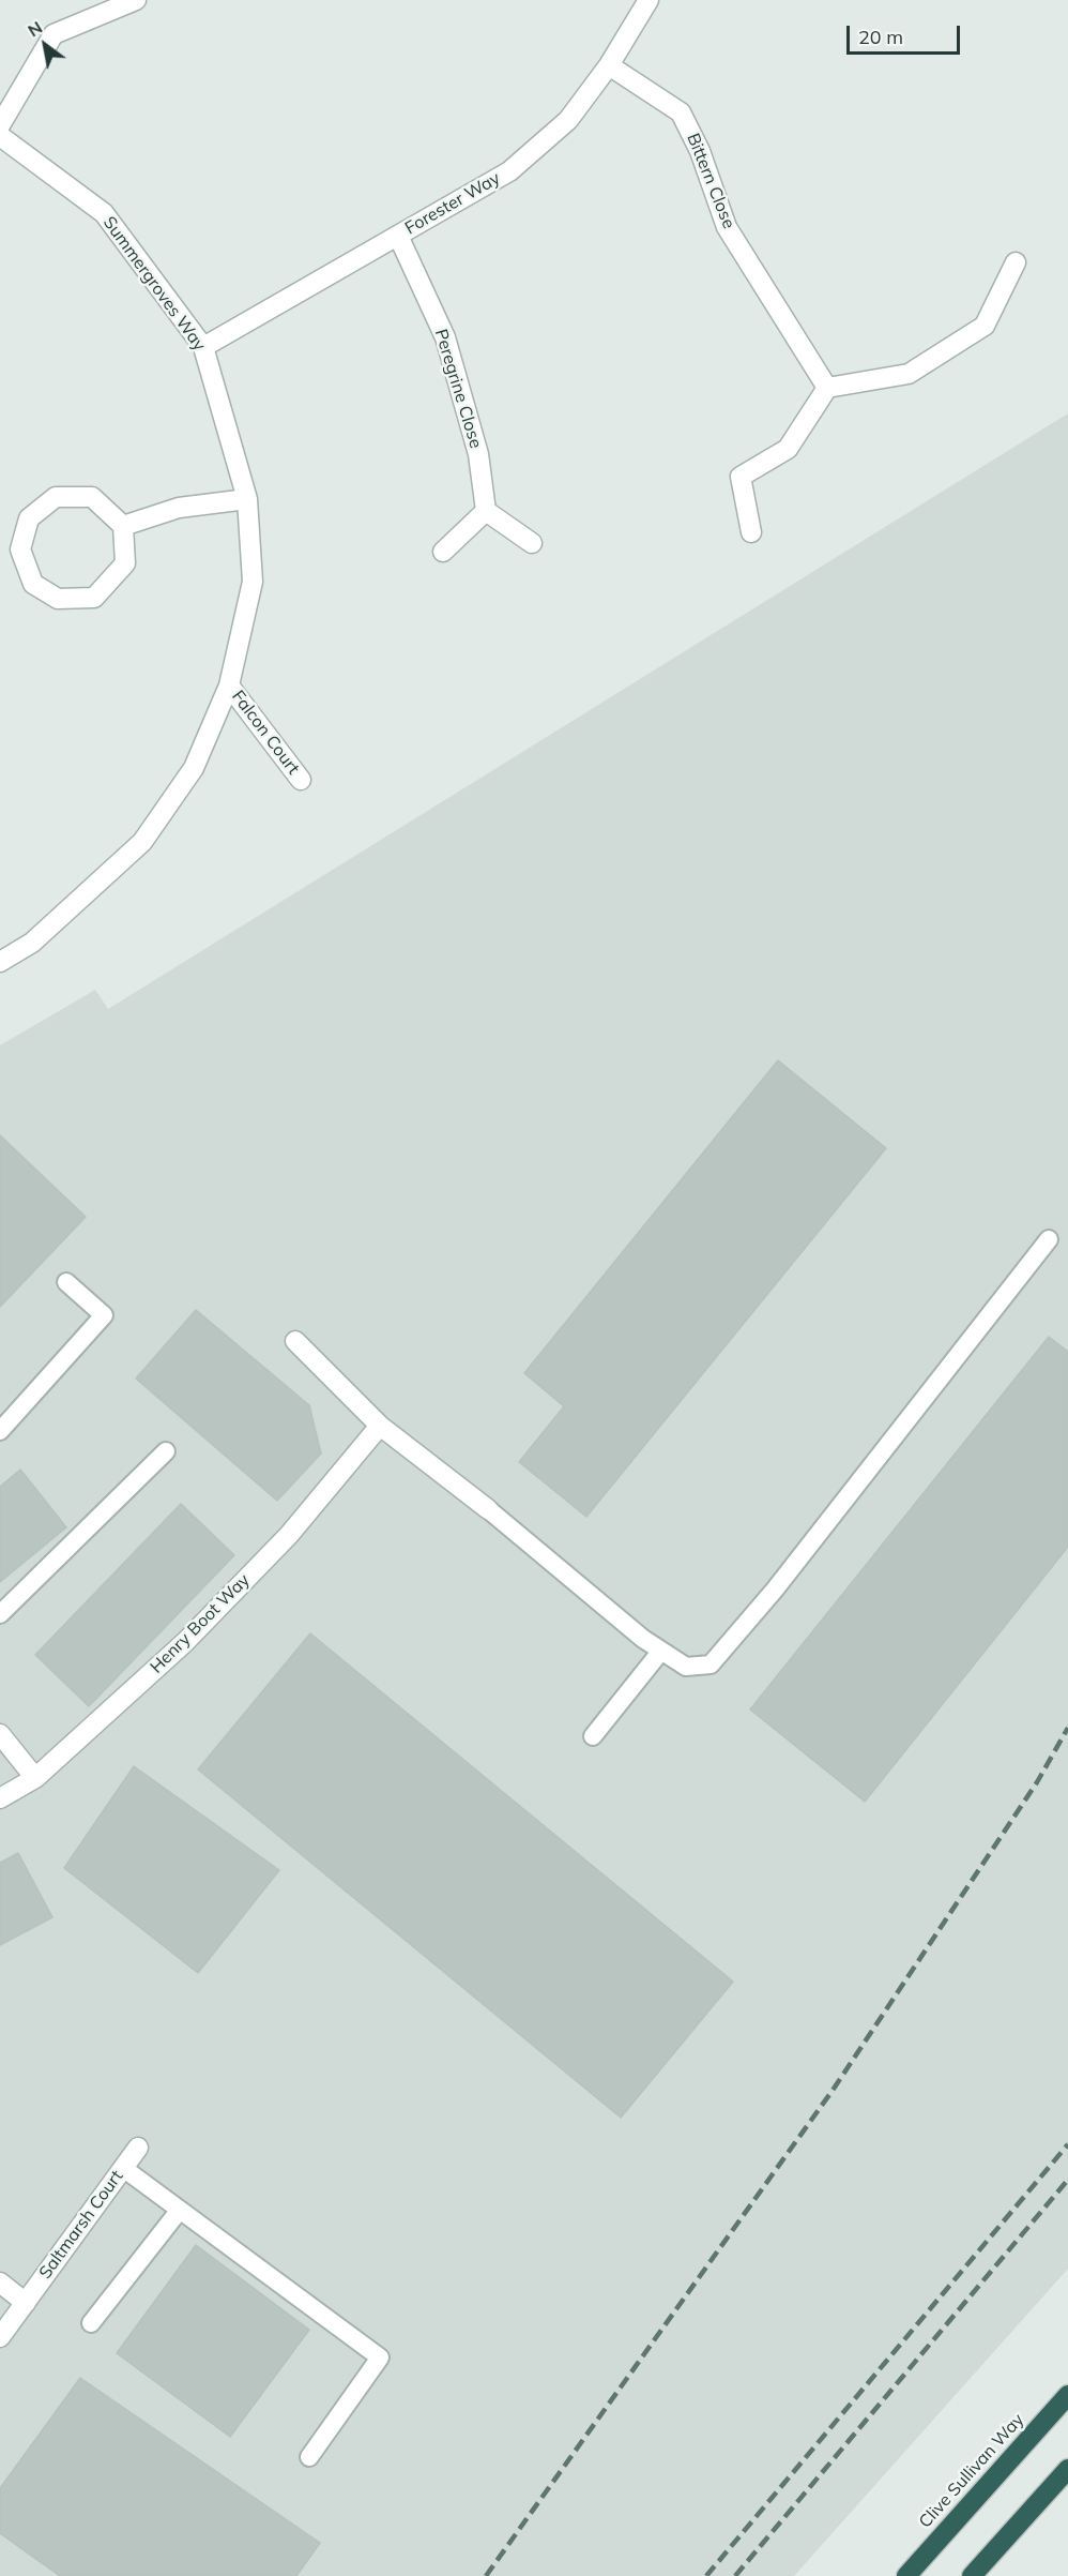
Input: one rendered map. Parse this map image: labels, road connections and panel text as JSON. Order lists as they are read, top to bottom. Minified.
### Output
{"streets":{"highway":["Clive Sullivan Way"],"street":["Bittern Close","Forester Way","Summergroves Way","Peregrine Close","Falcon Court","Henry Boot Way","Saltmarsh Court"]},"crossings":[["Bittern Close","Forester Way"],["Forester Way","Summergroves Way"],["Forester Way","Peregrine Close"],["Summergroves Way","Falcon Court"]],"scale_bar":"20 m","north":"top left"}
